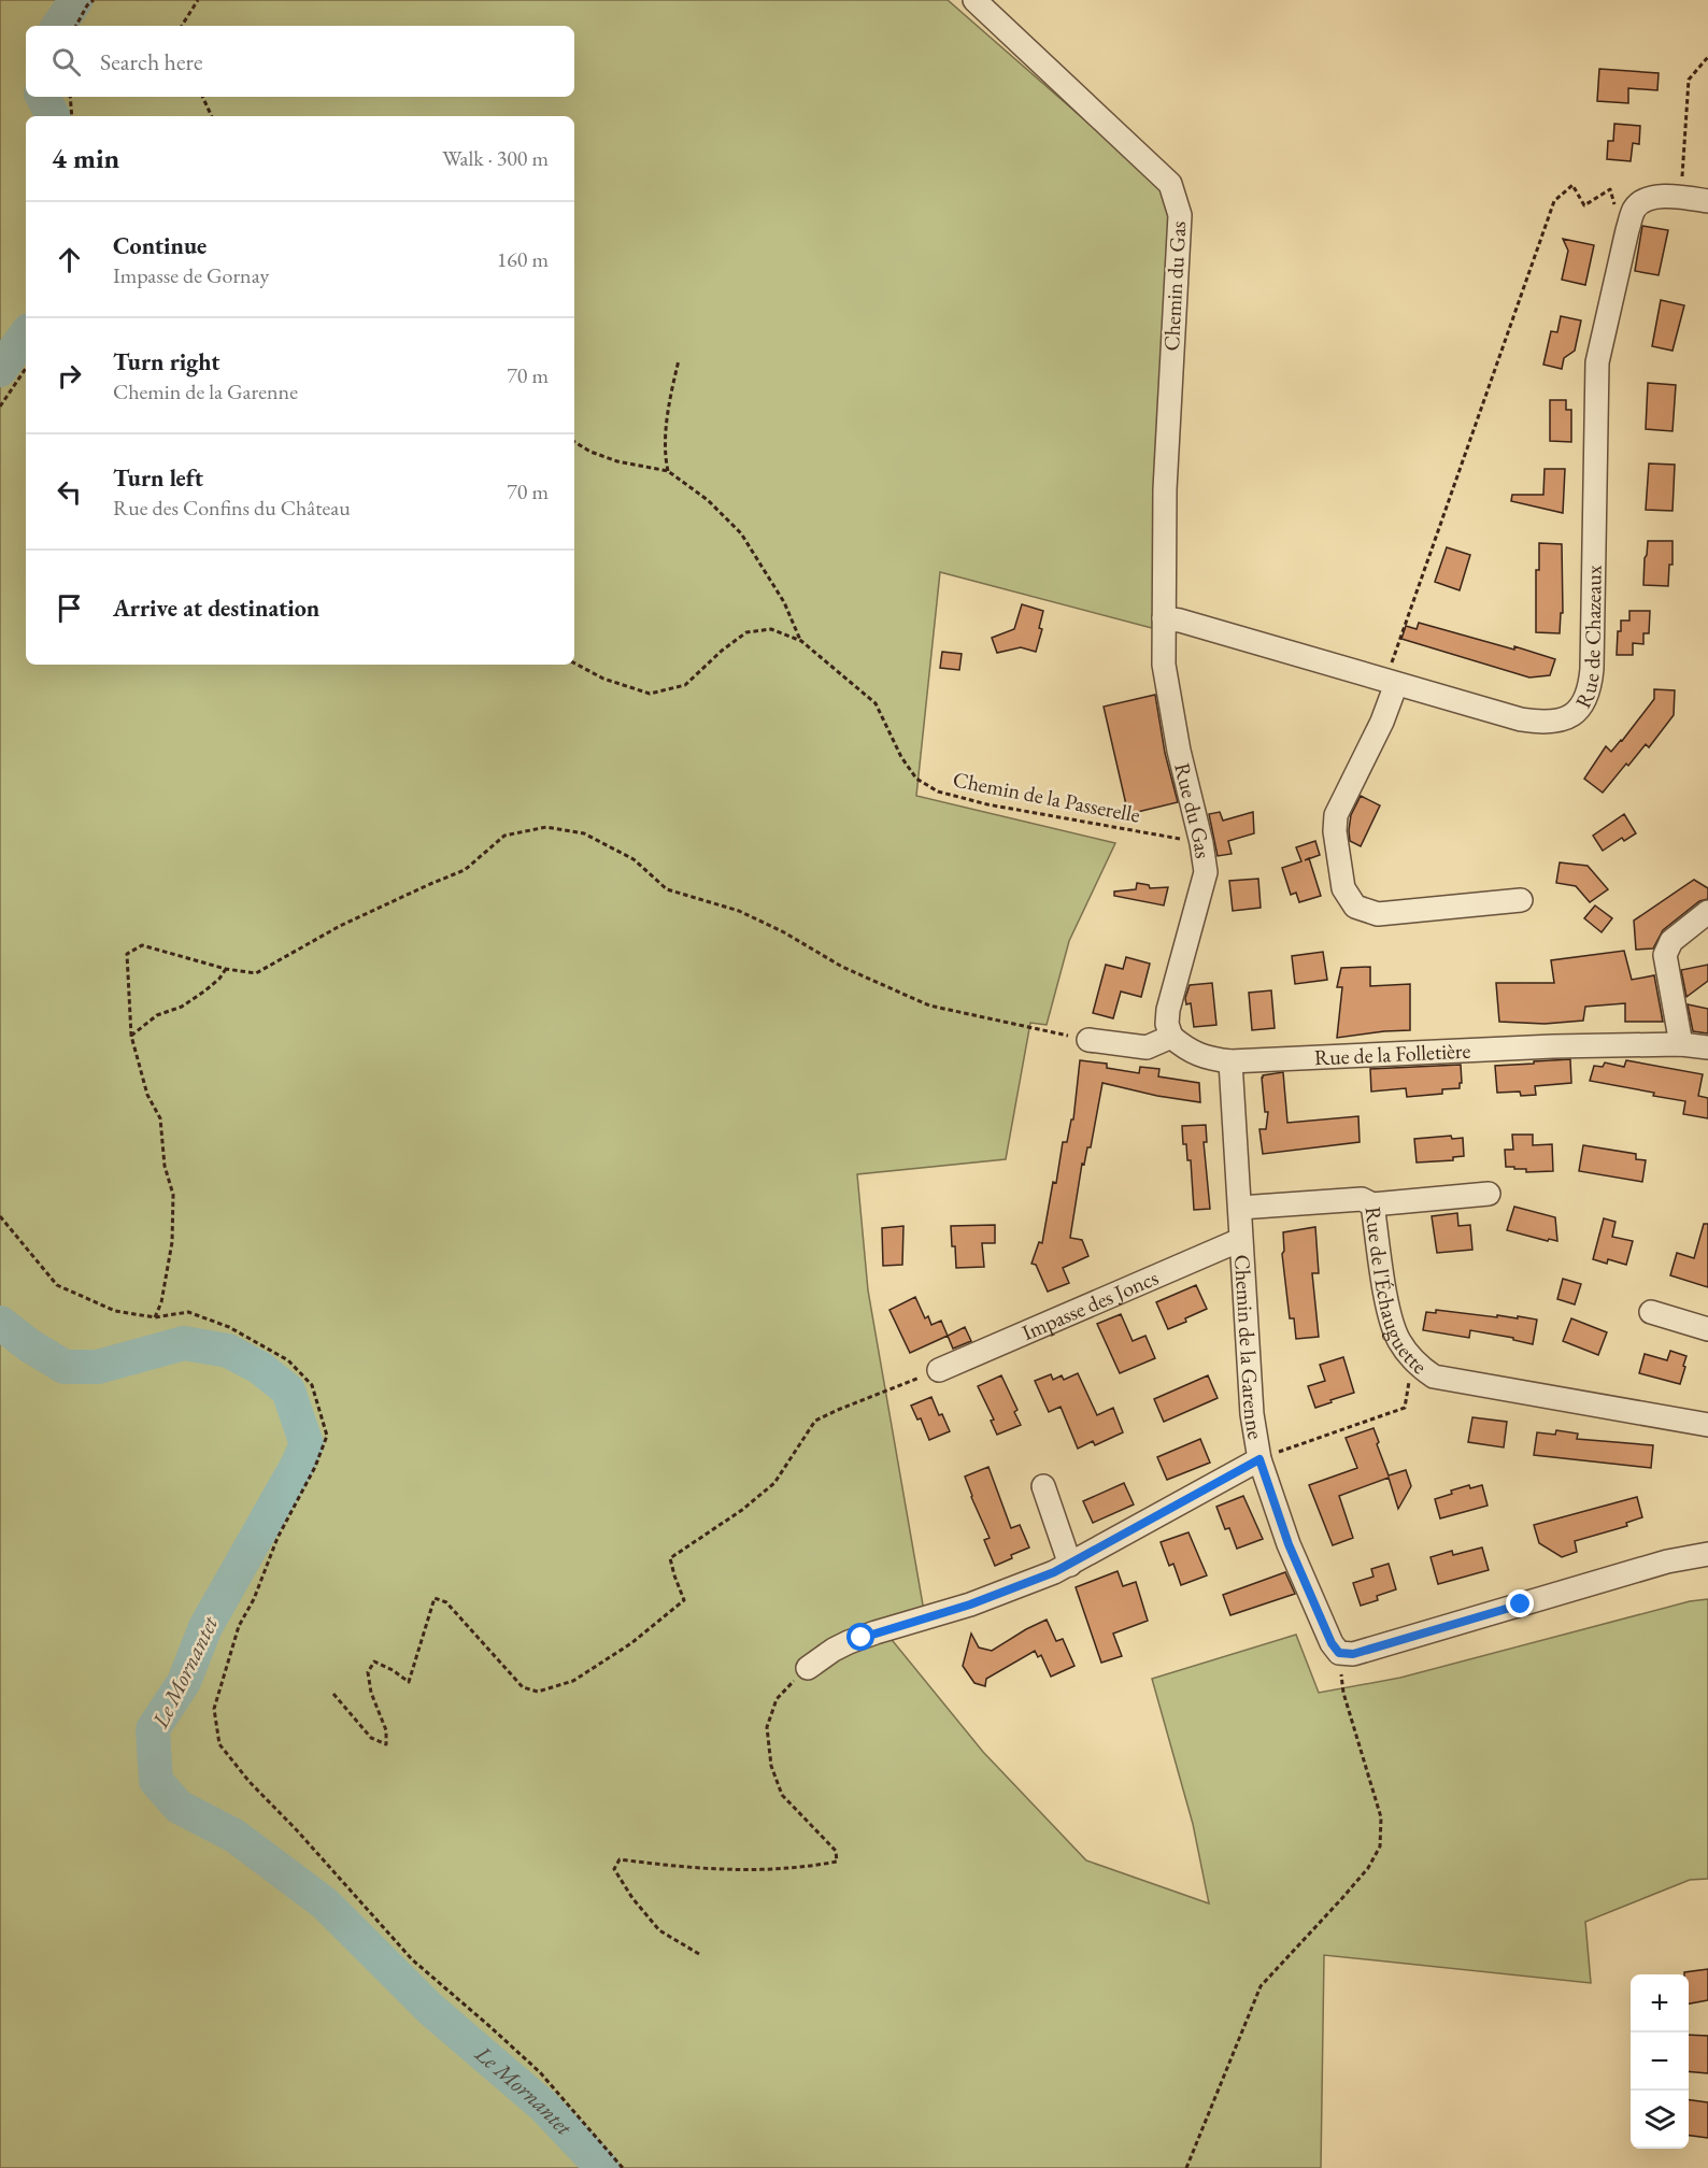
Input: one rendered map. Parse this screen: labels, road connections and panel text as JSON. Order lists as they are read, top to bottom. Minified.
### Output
{"streets":{"street":["Chemin du Gas","Rue de Chazeaux","Rue du Gas","Rue de la Folletière","Rue de l'Échauguette","Impasse des Joncs","Chemin de la Garenne"],"path":["Chemin de la Passerelle"]},"crossings":[["Chemin du Gas","Rue de Chazeaux"],["Chemin du Gas","Rue du Gas"],["Rue de Chazeaux","Rue du Gas"],["Chemin de la Passerelle","Rue du Gas"],["Rue du Gas","Rue de la Folletière"],["Rue de la Folletière","Chemin de la Garenne"],["Rue de l'Échauguette","Chemin de la Garenne"],["Impasse des Joncs","Chemin de la Garenne"]],"water":["Le Mornantet"],"page":{"search":"Search here","heading":["4 min","Walk · 300 m"],"list":[["Continue","Impasse de Gornay","160 m"],["Turn right","Chemin de la Garenne","70 m"],["Turn left","Rue des Confins du Château","70 m"],"Arrive at destination"],"map_buttons":["+","−"]}}
